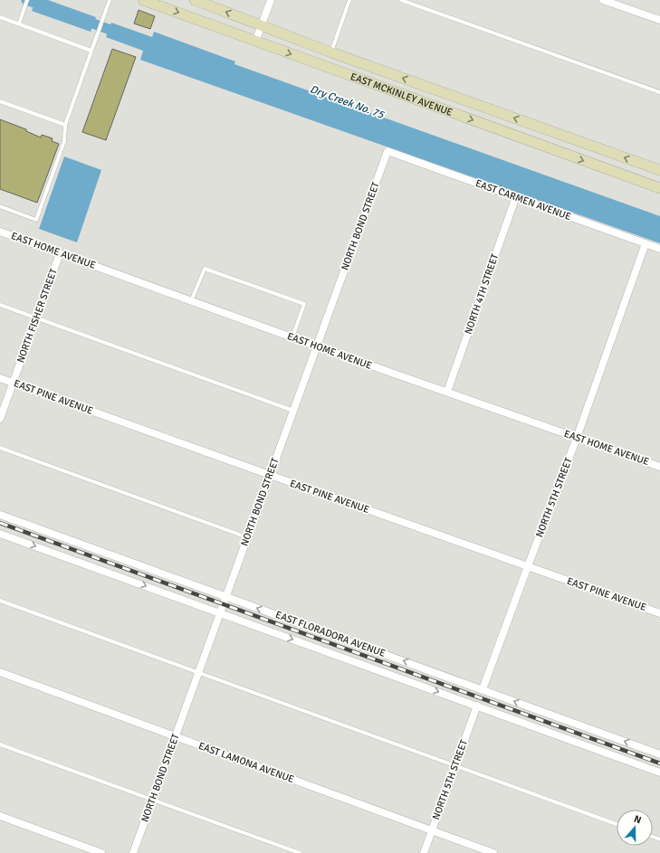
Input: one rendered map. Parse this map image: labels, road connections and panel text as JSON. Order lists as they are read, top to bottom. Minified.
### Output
{"streets":{"main road":["EAST MCKINLEY AVENUE"],"street":["EAST CARMEN AVENUE","NORTH BOND STREET","EAST HOME AVENUE","NORTH 4TH STREET","NORTH FISHER STREET","EAST PINE AVENUE","NORTH 5TH STREET","EAST FLORADORA AVENUE","EAST LAMONA AVENUE"]},"crossings":[["EAST CARMEN AVENUE","NORTH BOND STREET"],["EAST CARMEN AVENUE","NORTH 4TH STREET"],["EAST CARMEN AVENUE","NORTH 5TH STREET"],["NORTH BOND STREET","EAST HOME AVENUE"],["NORTH BOND STREET","EAST PINE AVENUE"],["NORTH BOND STREET","EAST FLORADORA AVENUE"],["NORTH BOND STREET","EAST LAMONA AVENUE"],["EAST HOME AVENUE","NORTH 4TH STREET"],["EAST HOME AVENUE","NORTH FISHER STREET"],["EAST HOME AVENUE","NORTH 5TH STREET"],["NORTH FISHER STREET","EAST PINE AVENUE"],["EAST PINE AVENUE","NORTH 5TH STREET"],["NORTH 5TH STREET","EAST FLORADORA AVENUE"],["NORTH 5TH STREET","EAST LAMONA AVENUE"]],"water":["Dry Creek No. 75"],"north":"top"}
